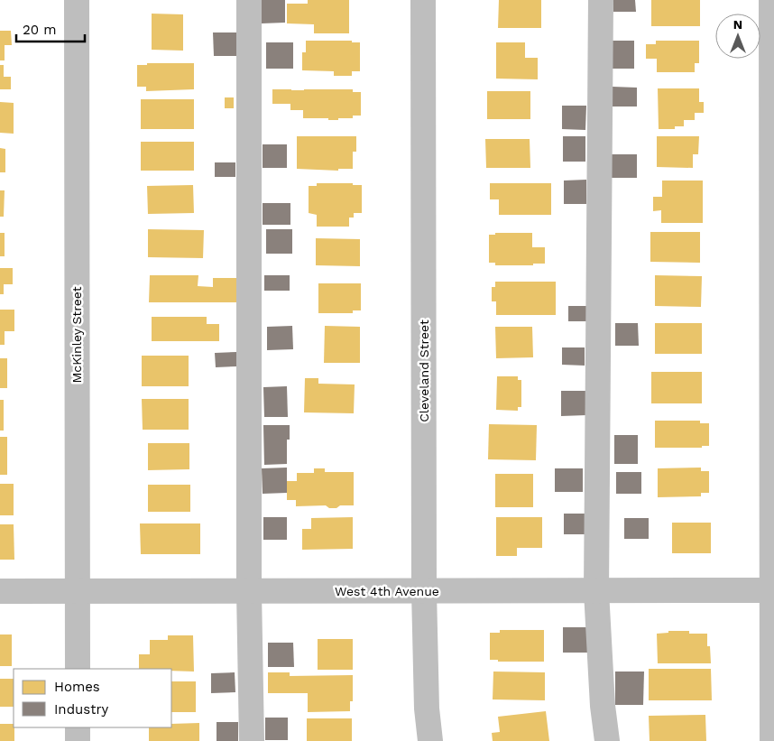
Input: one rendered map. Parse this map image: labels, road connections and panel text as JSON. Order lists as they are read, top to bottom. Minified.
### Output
{"streets":{"street":["McKinley Street","Cleveland Street","West 4th Avenue"]},"crossings":[["McKinley Street","West 4th Avenue"],["Cleveland Street","West 4th Avenue"]],"legend":["Homes","Industry"],"scale_bar":"20 m","north":"top"}
